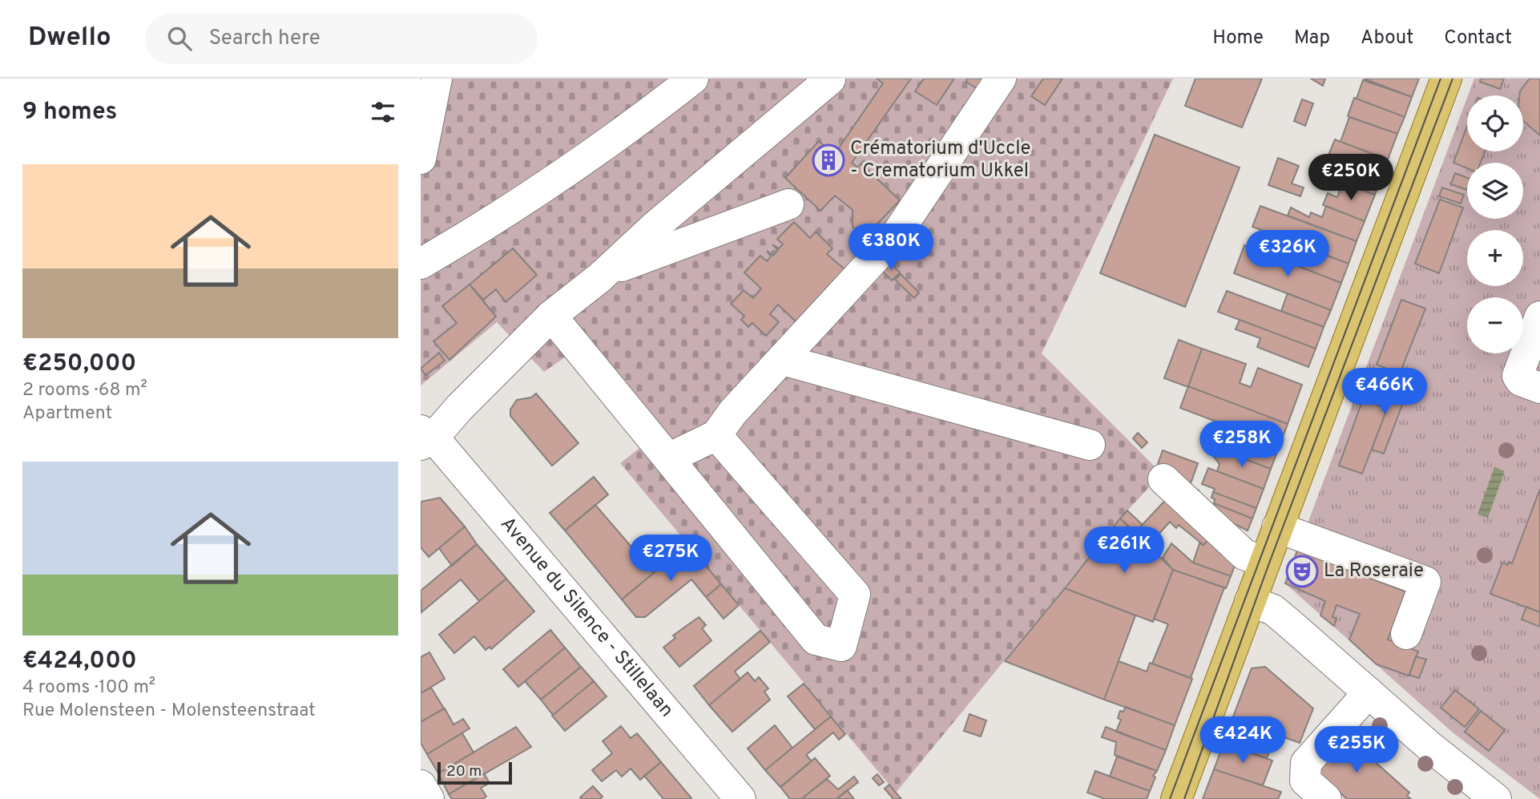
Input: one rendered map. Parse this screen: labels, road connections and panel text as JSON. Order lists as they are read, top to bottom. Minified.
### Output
{"streets":{"street":["Avenue du Silence - Stillelaan"]},"places":{"building":["Crématorium d'Uccle - Crematorium Ukkel"],"theatre":["La Roseraie"]},"scale_bar":"20 m","page":{"header":"Dwello","search":"Search here","nav":["Home","Map","About","Contact"],"heading":"9 homes","map_buttons":["+","−"],"list":[{"name":"€250,000","note":"2 rooms · 68 m² · Apartment"},{"name":"€424,000","note":"4 rooms · 100 m² · Rue Molensteen - Molensteenstraat"}],"price":["€250K","€380K","€326K","€466K","€258K","€261K","€275K","€424K","€255K"],"scale":"20 m"}}
